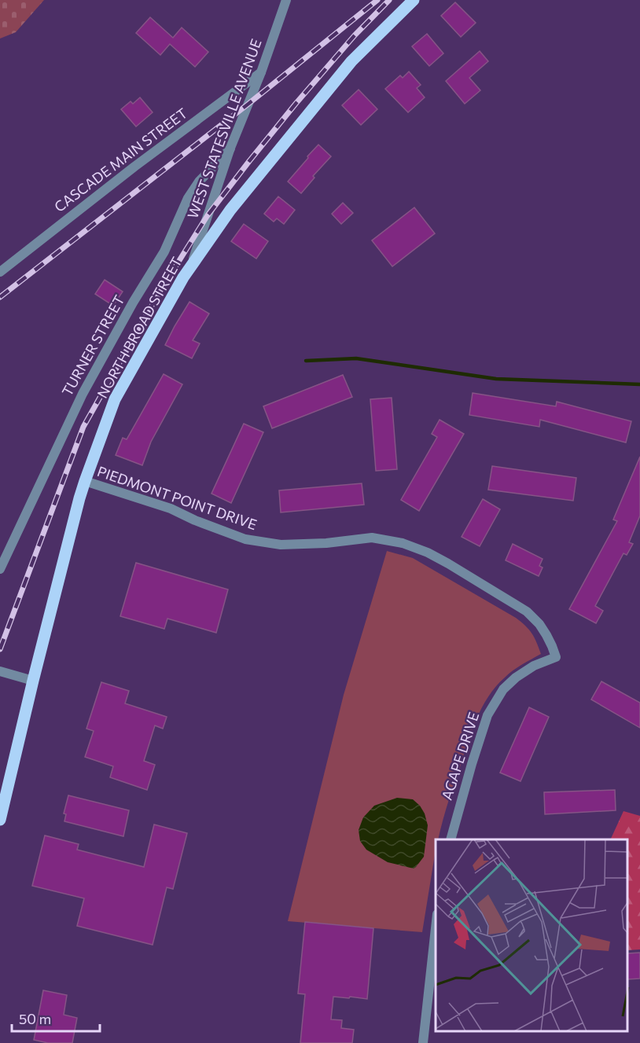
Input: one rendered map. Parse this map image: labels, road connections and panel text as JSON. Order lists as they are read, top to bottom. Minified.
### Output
{"streets":{"main road":["NORTH BROAD STREET"],"street":["WEST STATESVILLE AVENUE","CASCADE MAIN STREET","TURNER STREET","PIEDMONT POINT DRIVE","AGAPE DRIVE"]},"crossings":[["WEST STATESVILLE AVENUE","CASCADE MAIN STREET"],["WEST STATESVILLE AVENUE","NORTH BROAD STREET"],["WEST STATESVILLE AVENUE","TURNER STREET"],["NORTH BROAD STREET","PIEDMONT POINT DRIVE"],["PIEDMONT POINT DRIVE","AGAPE DRIVE"]],"scale_bar":"50 m"}
